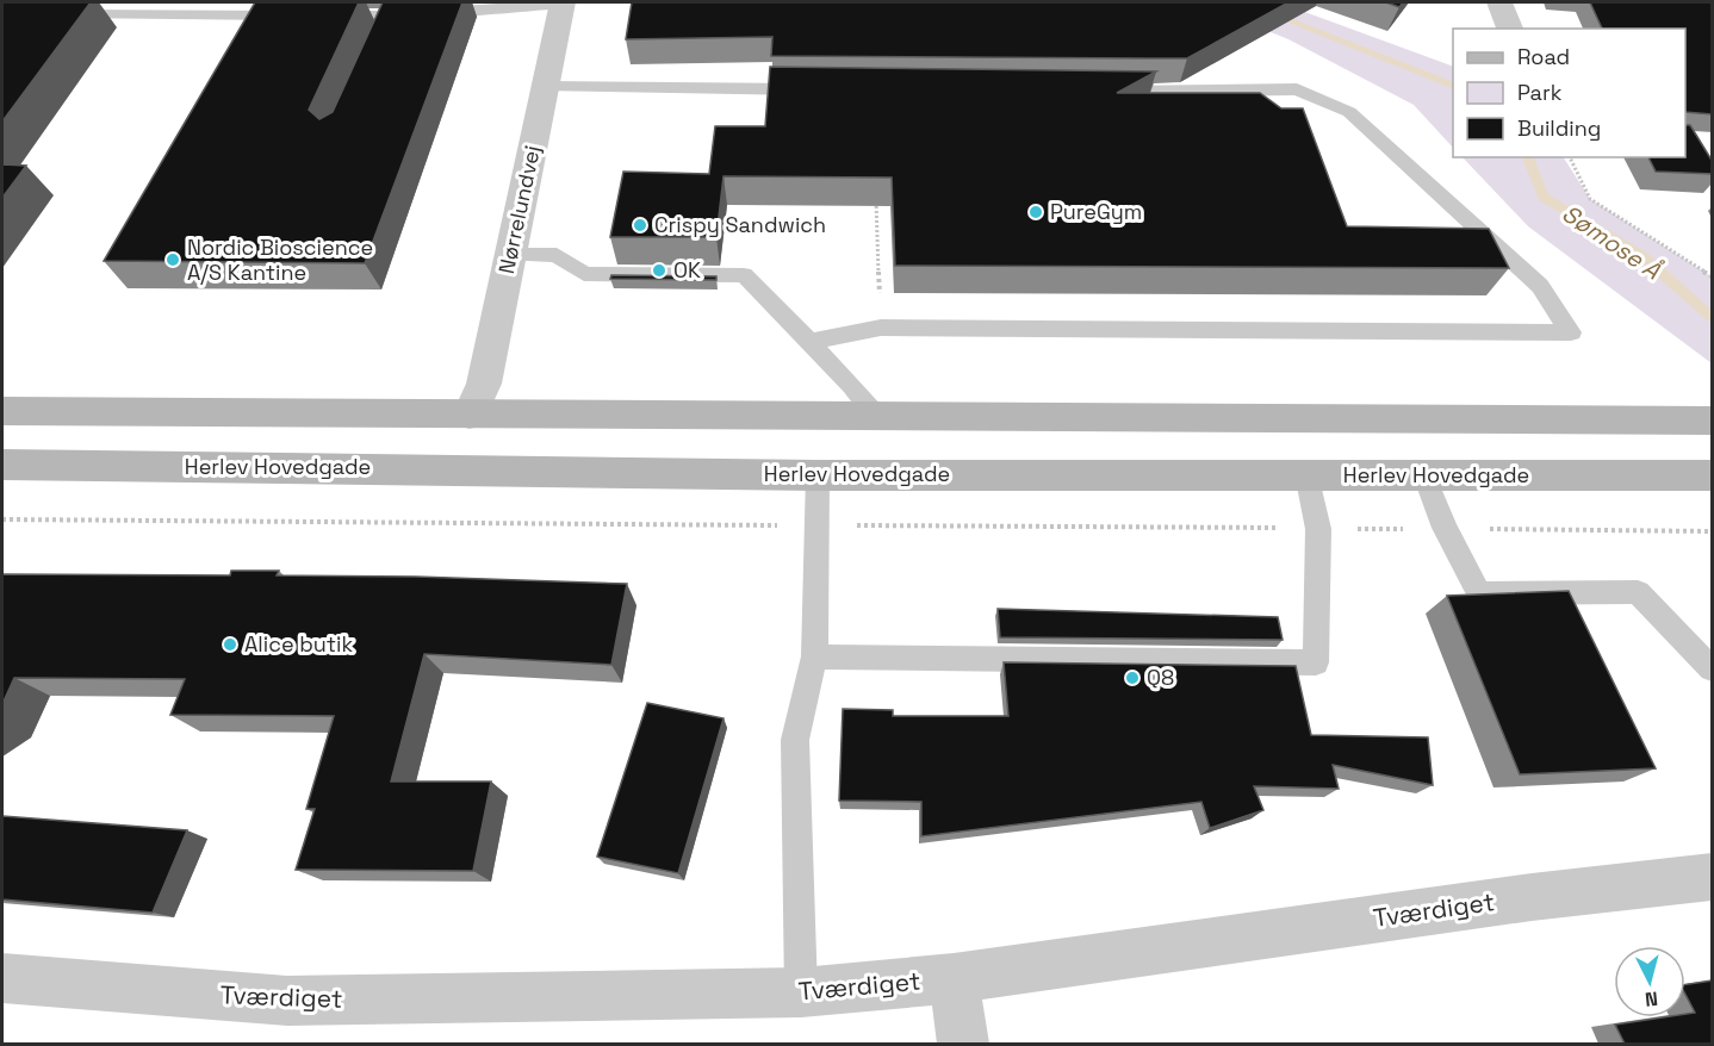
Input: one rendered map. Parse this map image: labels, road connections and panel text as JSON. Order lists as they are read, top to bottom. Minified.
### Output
{"streets":{"main road":["Herlev Hovedgade"],"street":["Nørrelundvej","Tværdiget"]},"water":["Sømose Å"],"places":["PureGym","Crispy Sandwich","Nordic Bioscience A/S Kantine","OK","Alice butik","Q8"],"legend":["Road","Park","Building"],"north":"bottom"}
